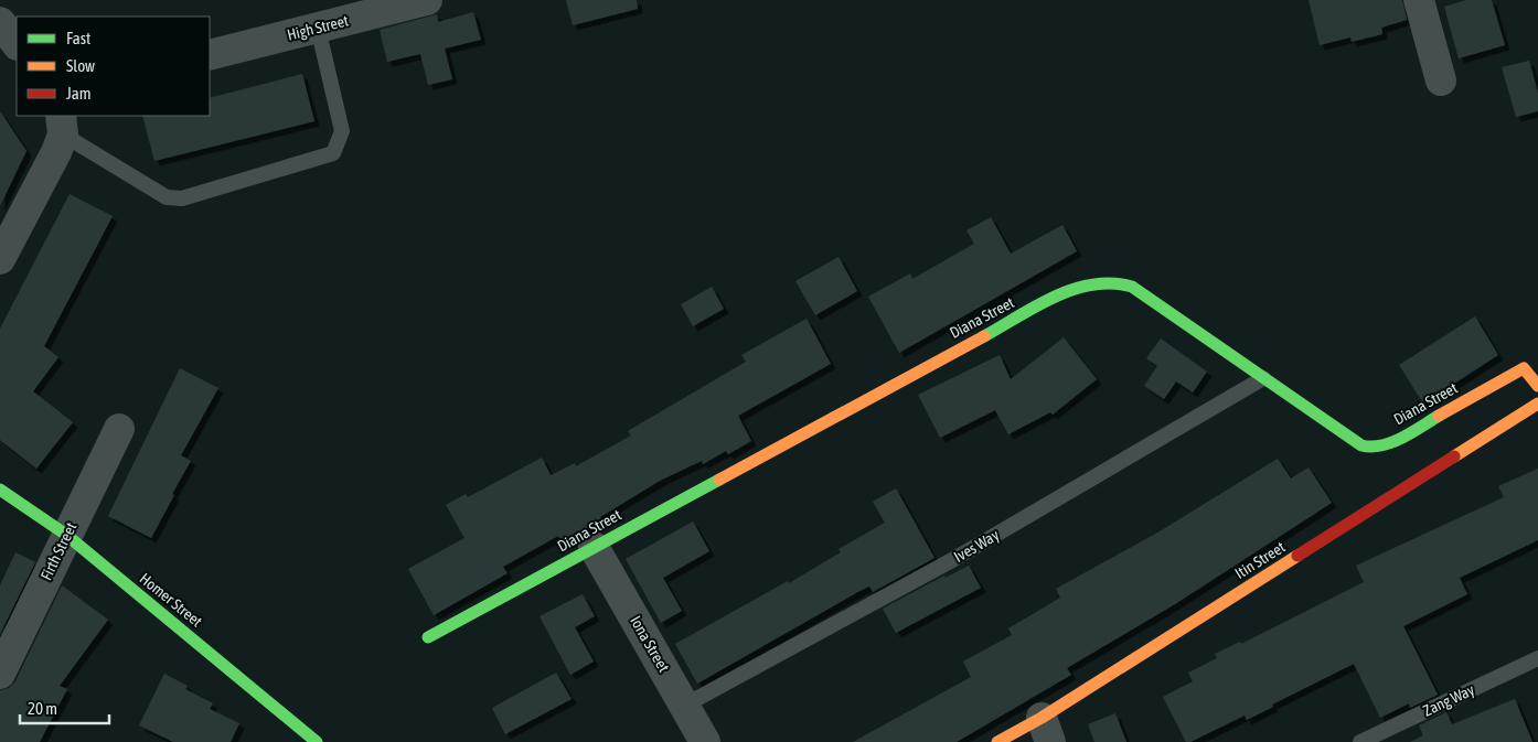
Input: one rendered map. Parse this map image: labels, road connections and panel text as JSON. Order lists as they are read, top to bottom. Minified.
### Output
{"streets":{"street":["High Street","Diana Street","Firth Street","Itin Street","Homer Street","Iona Street"],"lane":["Ives Way","Zang Way"]},"crossings":[["Diana Street","Ives Way"],["Diana Street","Iona Street"],["Ives Way","Iona Street"],["Firth Street","Homer Street"]],"legend":["Fast","Slow","Jam"],"scale_bar":"20 m"}
